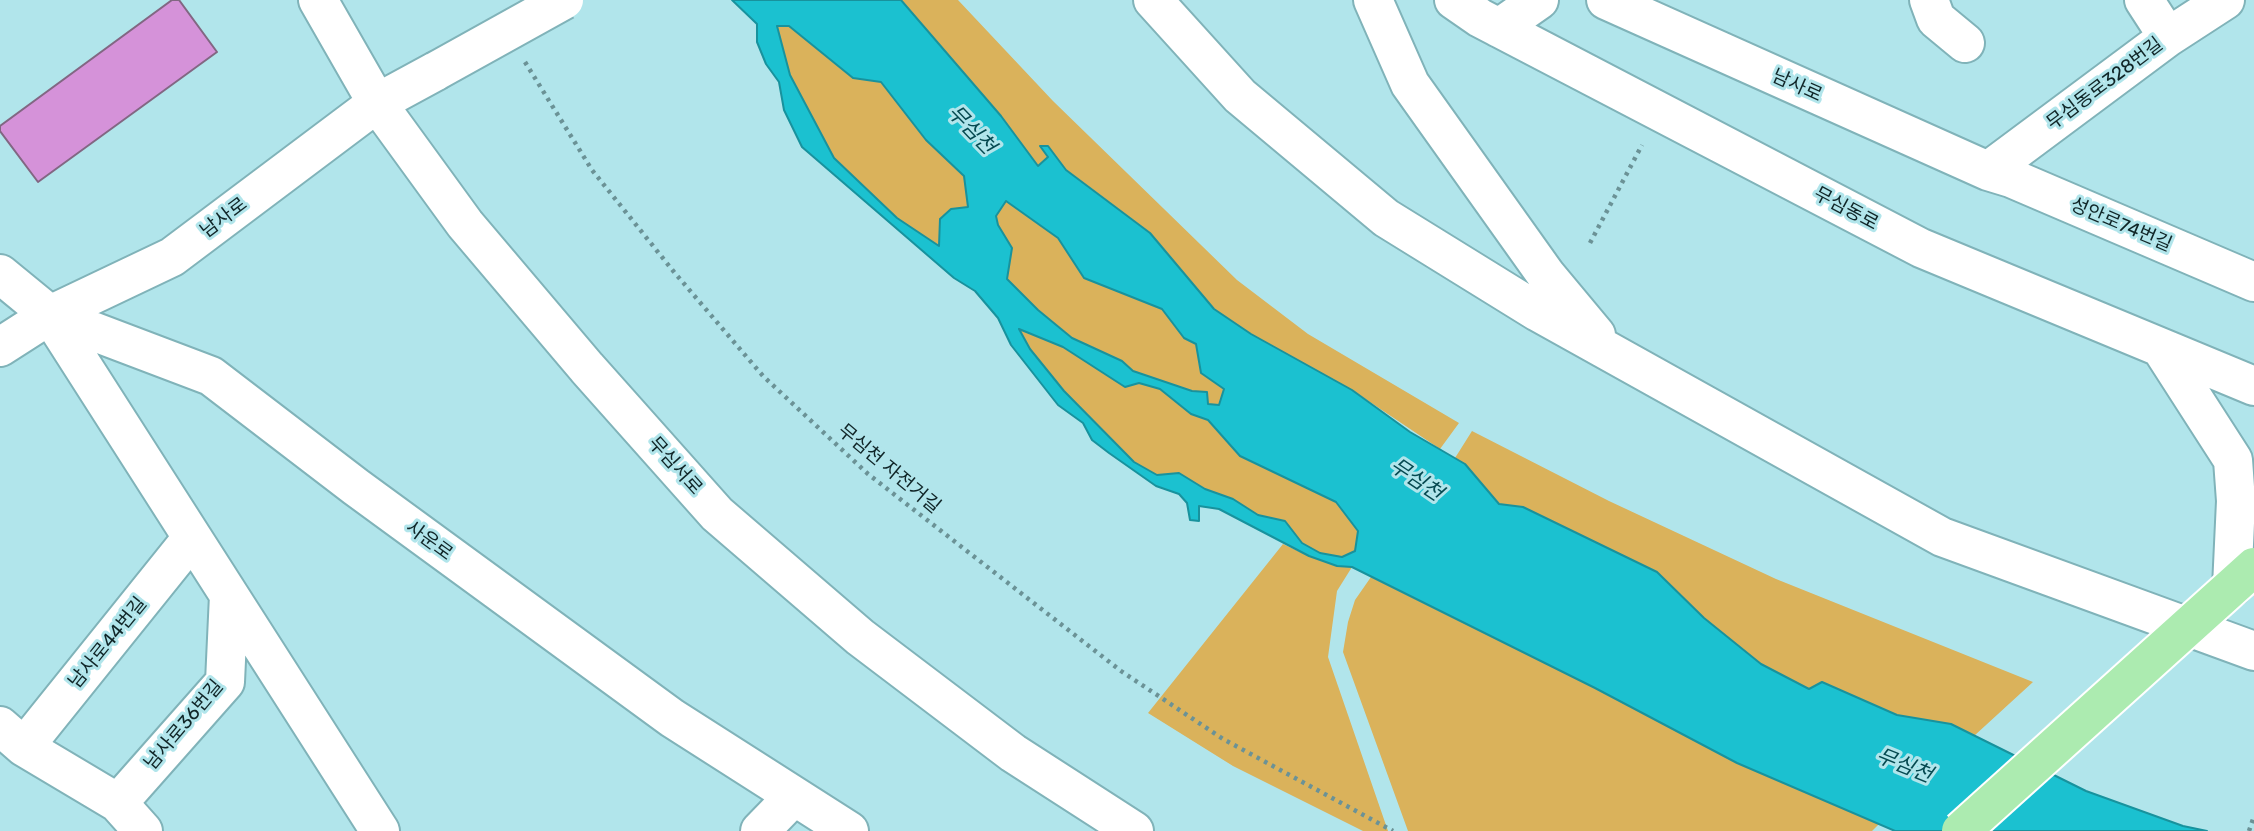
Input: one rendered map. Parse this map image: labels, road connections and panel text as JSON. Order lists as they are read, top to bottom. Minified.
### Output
{"streets":{"street":["무심동로328번길","남사로","무심동로","성안로74번길","무심서로","사운로","남사로44번길","남사로36번길"],"path":["무심천 자전거길"]},"crossings":[["무심동로328번길","남사로"],["무심동로328번길","성안로74번길"],["남사로","성안로74번길"],["남사로","무심서로"],["남사로","사운로"]],"water":["무심천"]}
